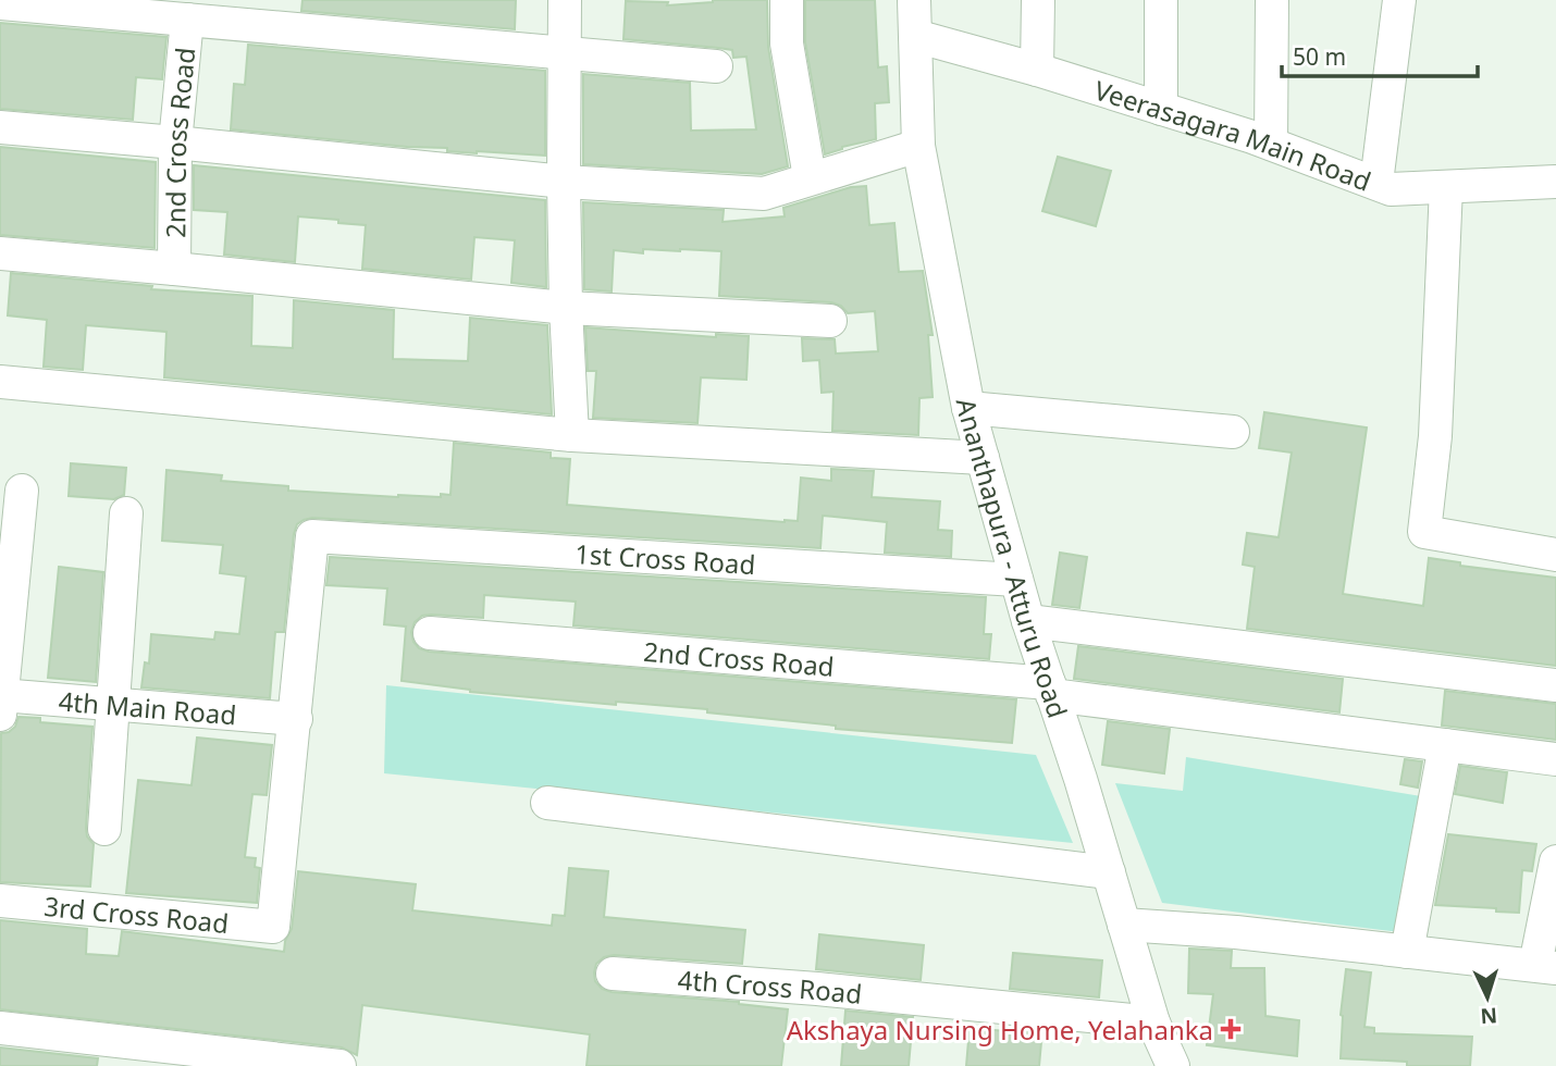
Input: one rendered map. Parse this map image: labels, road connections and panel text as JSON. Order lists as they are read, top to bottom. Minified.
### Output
{"streets":{"street":["Veerasagara Main Road","2nd Cross Road","1st Cross Road","Ananthapura - Atturu Road","4th Main Road","3rd Cross Road","4th Cross Road"]},"crossings":[["Veerasagara Main Road","Ananthapura - Atturu Road"],["2nd Cross Road","Ananthapura - Atturu Road"],["1st Cross Road","Ananthapura - Atturu Road"],["1st Cross Road","4th Main Road"],["1st Cross Road","3rd Cross Road"],["Ananthapura - Atturu Road","4th Cross Road"],["4th Main Road","3rd Cross Road"]],"places":{"health":["Akshaya Nursing Home, Yelahanka"]},"scale_bar":"50 m","north":"bottom"}
